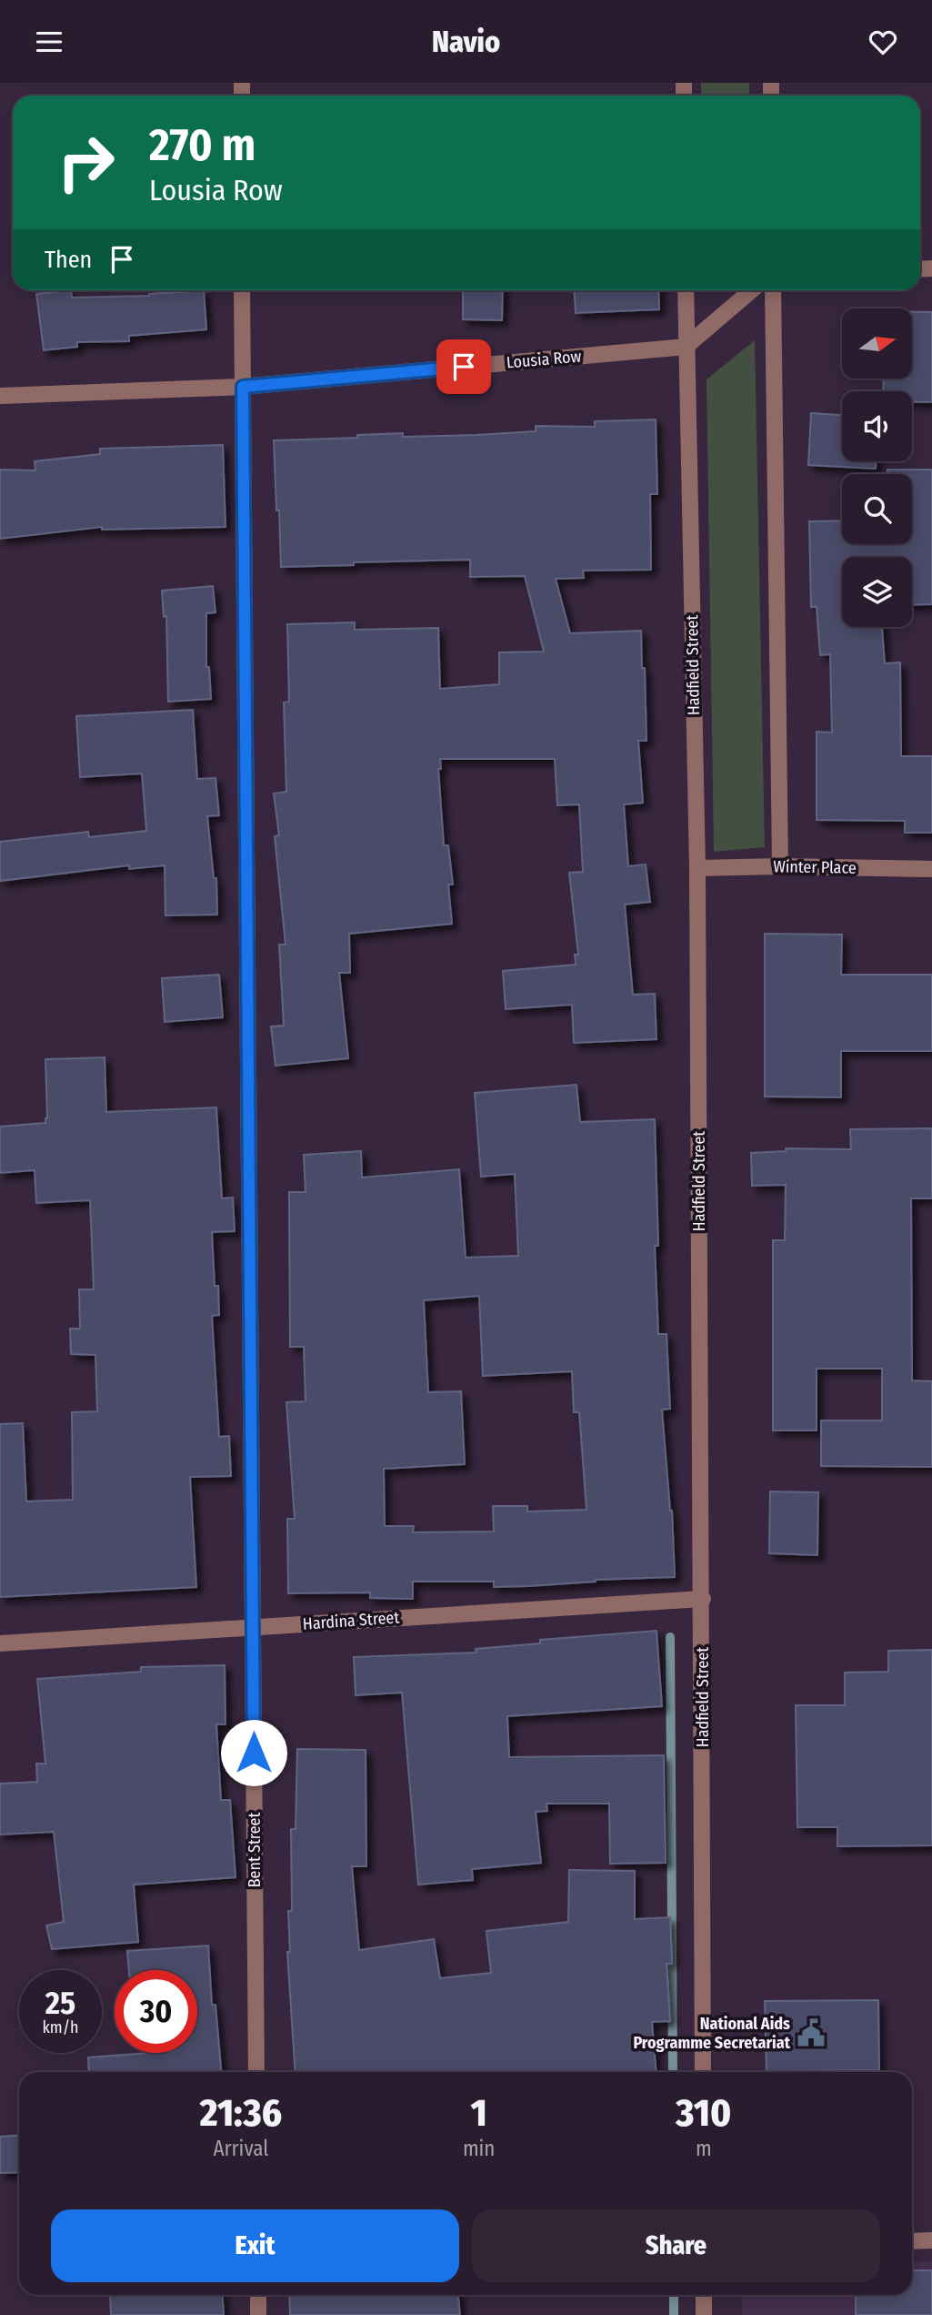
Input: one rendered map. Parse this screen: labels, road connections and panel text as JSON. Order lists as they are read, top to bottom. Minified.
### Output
{"streets":{"street":["Lousia Row","Hadfield Street","Winter Place","Hardina Street","Bent Street"]},"crossings":[["Lousia Row","Hadfield Street"],["Lousia Row","Bent Street"],["Hadfield Street","Winter Place"],["Hadfield Street","Hardina Street"],["Hardina Street","Bent Street"]],"places":{"public building":["National Aids Programme Secretariat"]},"north":"right","page":{"header":"Navio","turn":["270 m","Lousia Row"],"then":"Then","speed":"25 km/h","limit":"30","eta":["21:36","Arrival","1","min","310","m"],"buttons":["Exit","Share"]}}
